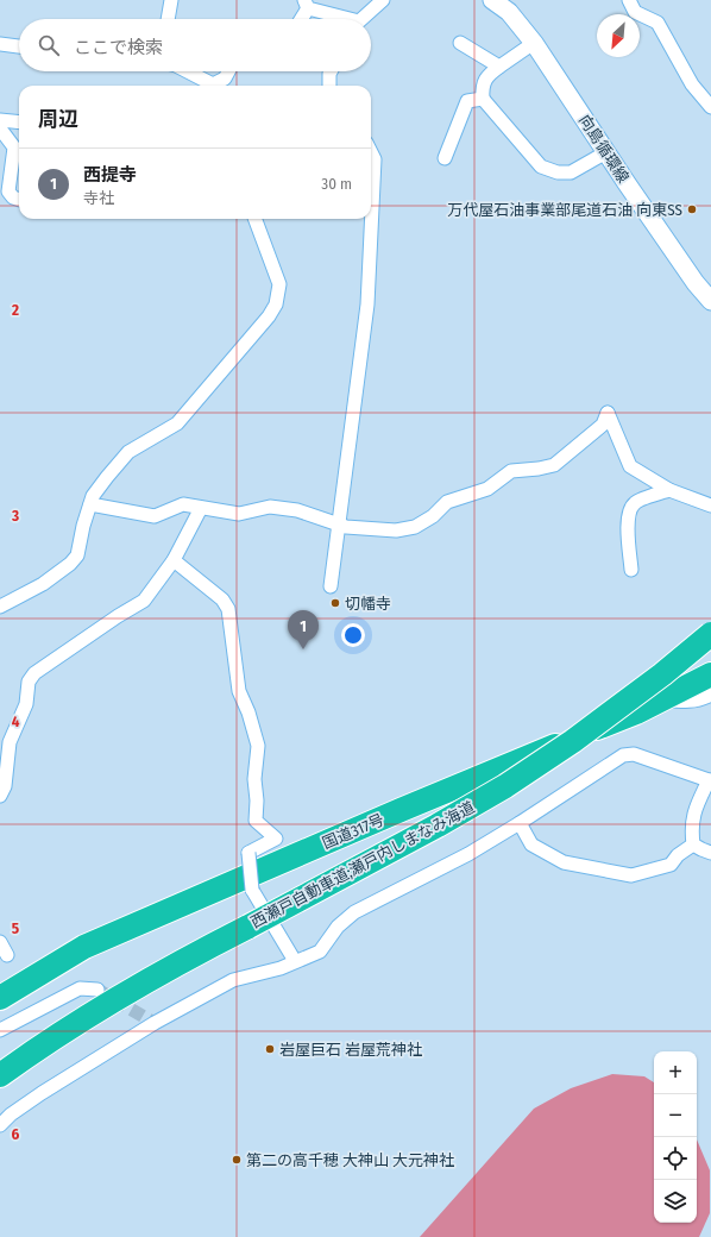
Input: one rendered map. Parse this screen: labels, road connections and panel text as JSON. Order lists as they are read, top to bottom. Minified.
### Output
{"streets":{"highway":["国道317号","西瀬戸自動車道;瀬戸内しまなみ海道"],"main road":["向島循環線"]},"places":["万代屋石油事業部尾道石油 向東SS","切幡寺","岩屋巨石 岩屋荒神社","第二の高千穂 大神山 大元神社"],"north":"bottom left","page":{"search":"ここで検索","heading":"周辺","list":[{"mark":"1","name":"西提寺","note":"寺社","value":"30 m"}],"pins":"1","map_buttons":["+","−"]},"grid":{"rows":["2","3","4","5","6"]}}
